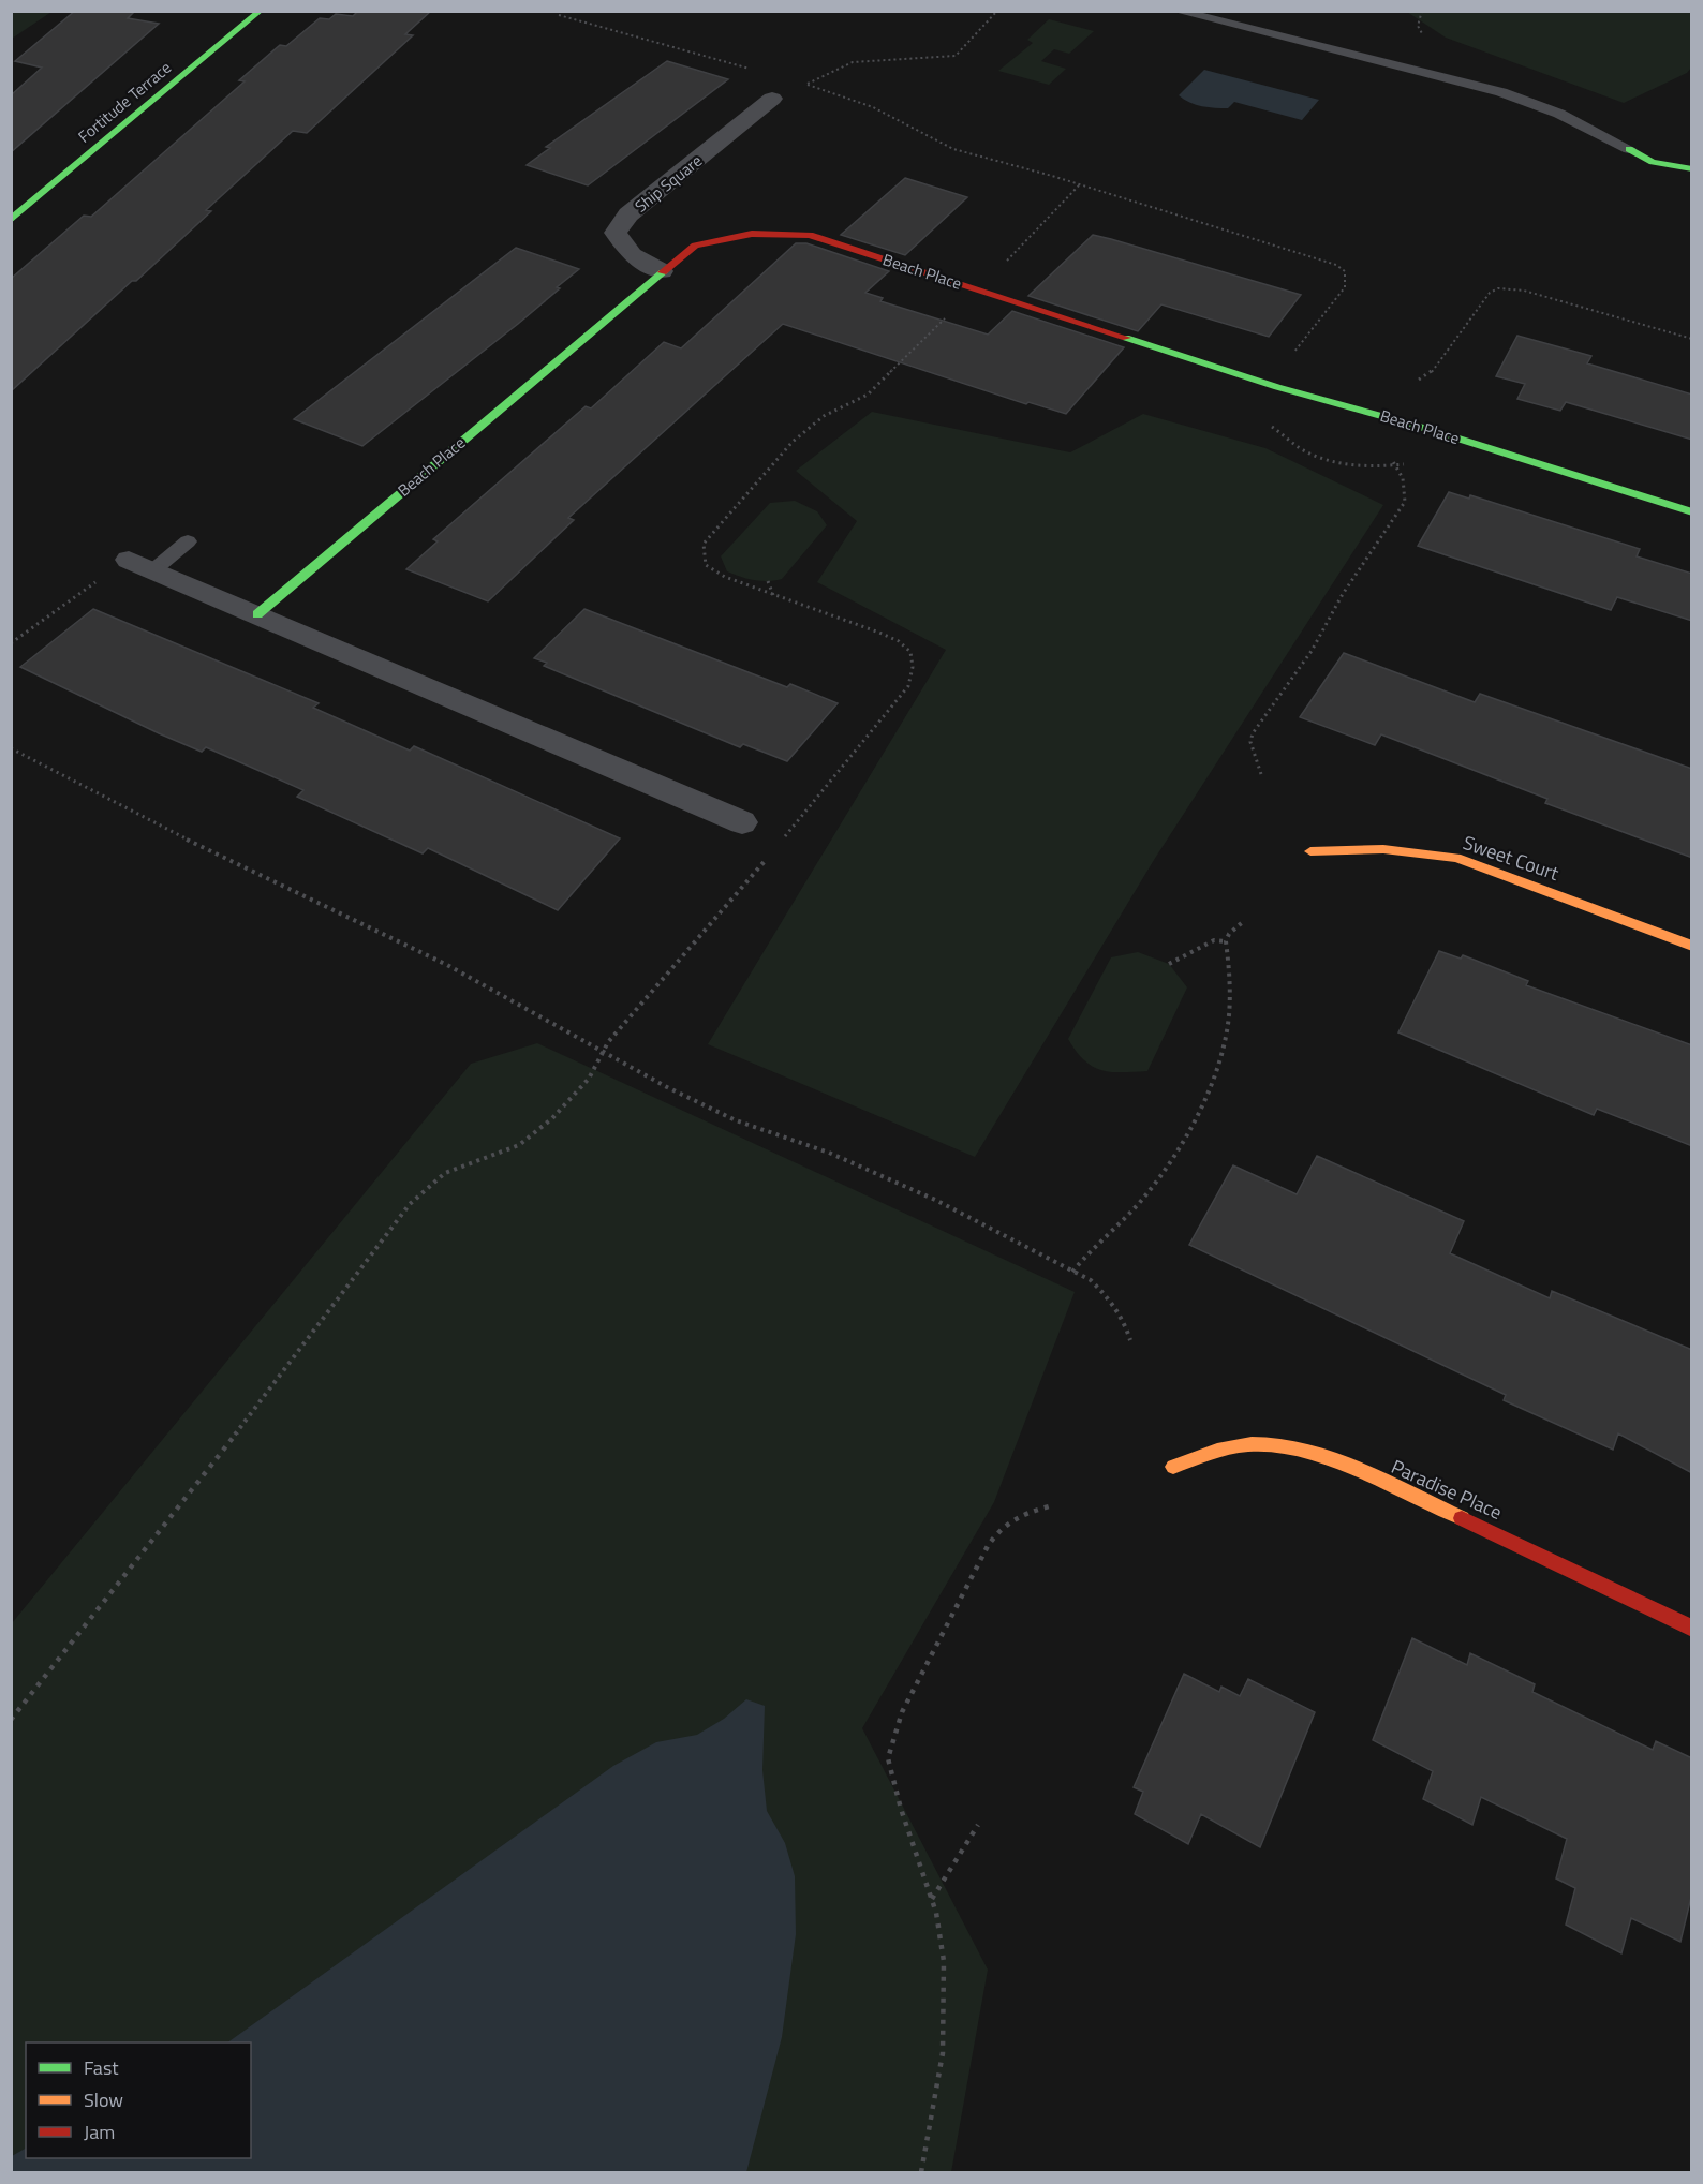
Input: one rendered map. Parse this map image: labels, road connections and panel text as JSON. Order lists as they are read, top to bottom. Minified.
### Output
{"streets":{"street":["Fortitude Terrace","Ship Square","Beach Place","Sweet Court","Paradise Place"]},"crossings":[["Ship Square","Beach Place"]],"legend":["Fast","Slow","Jam"]}
